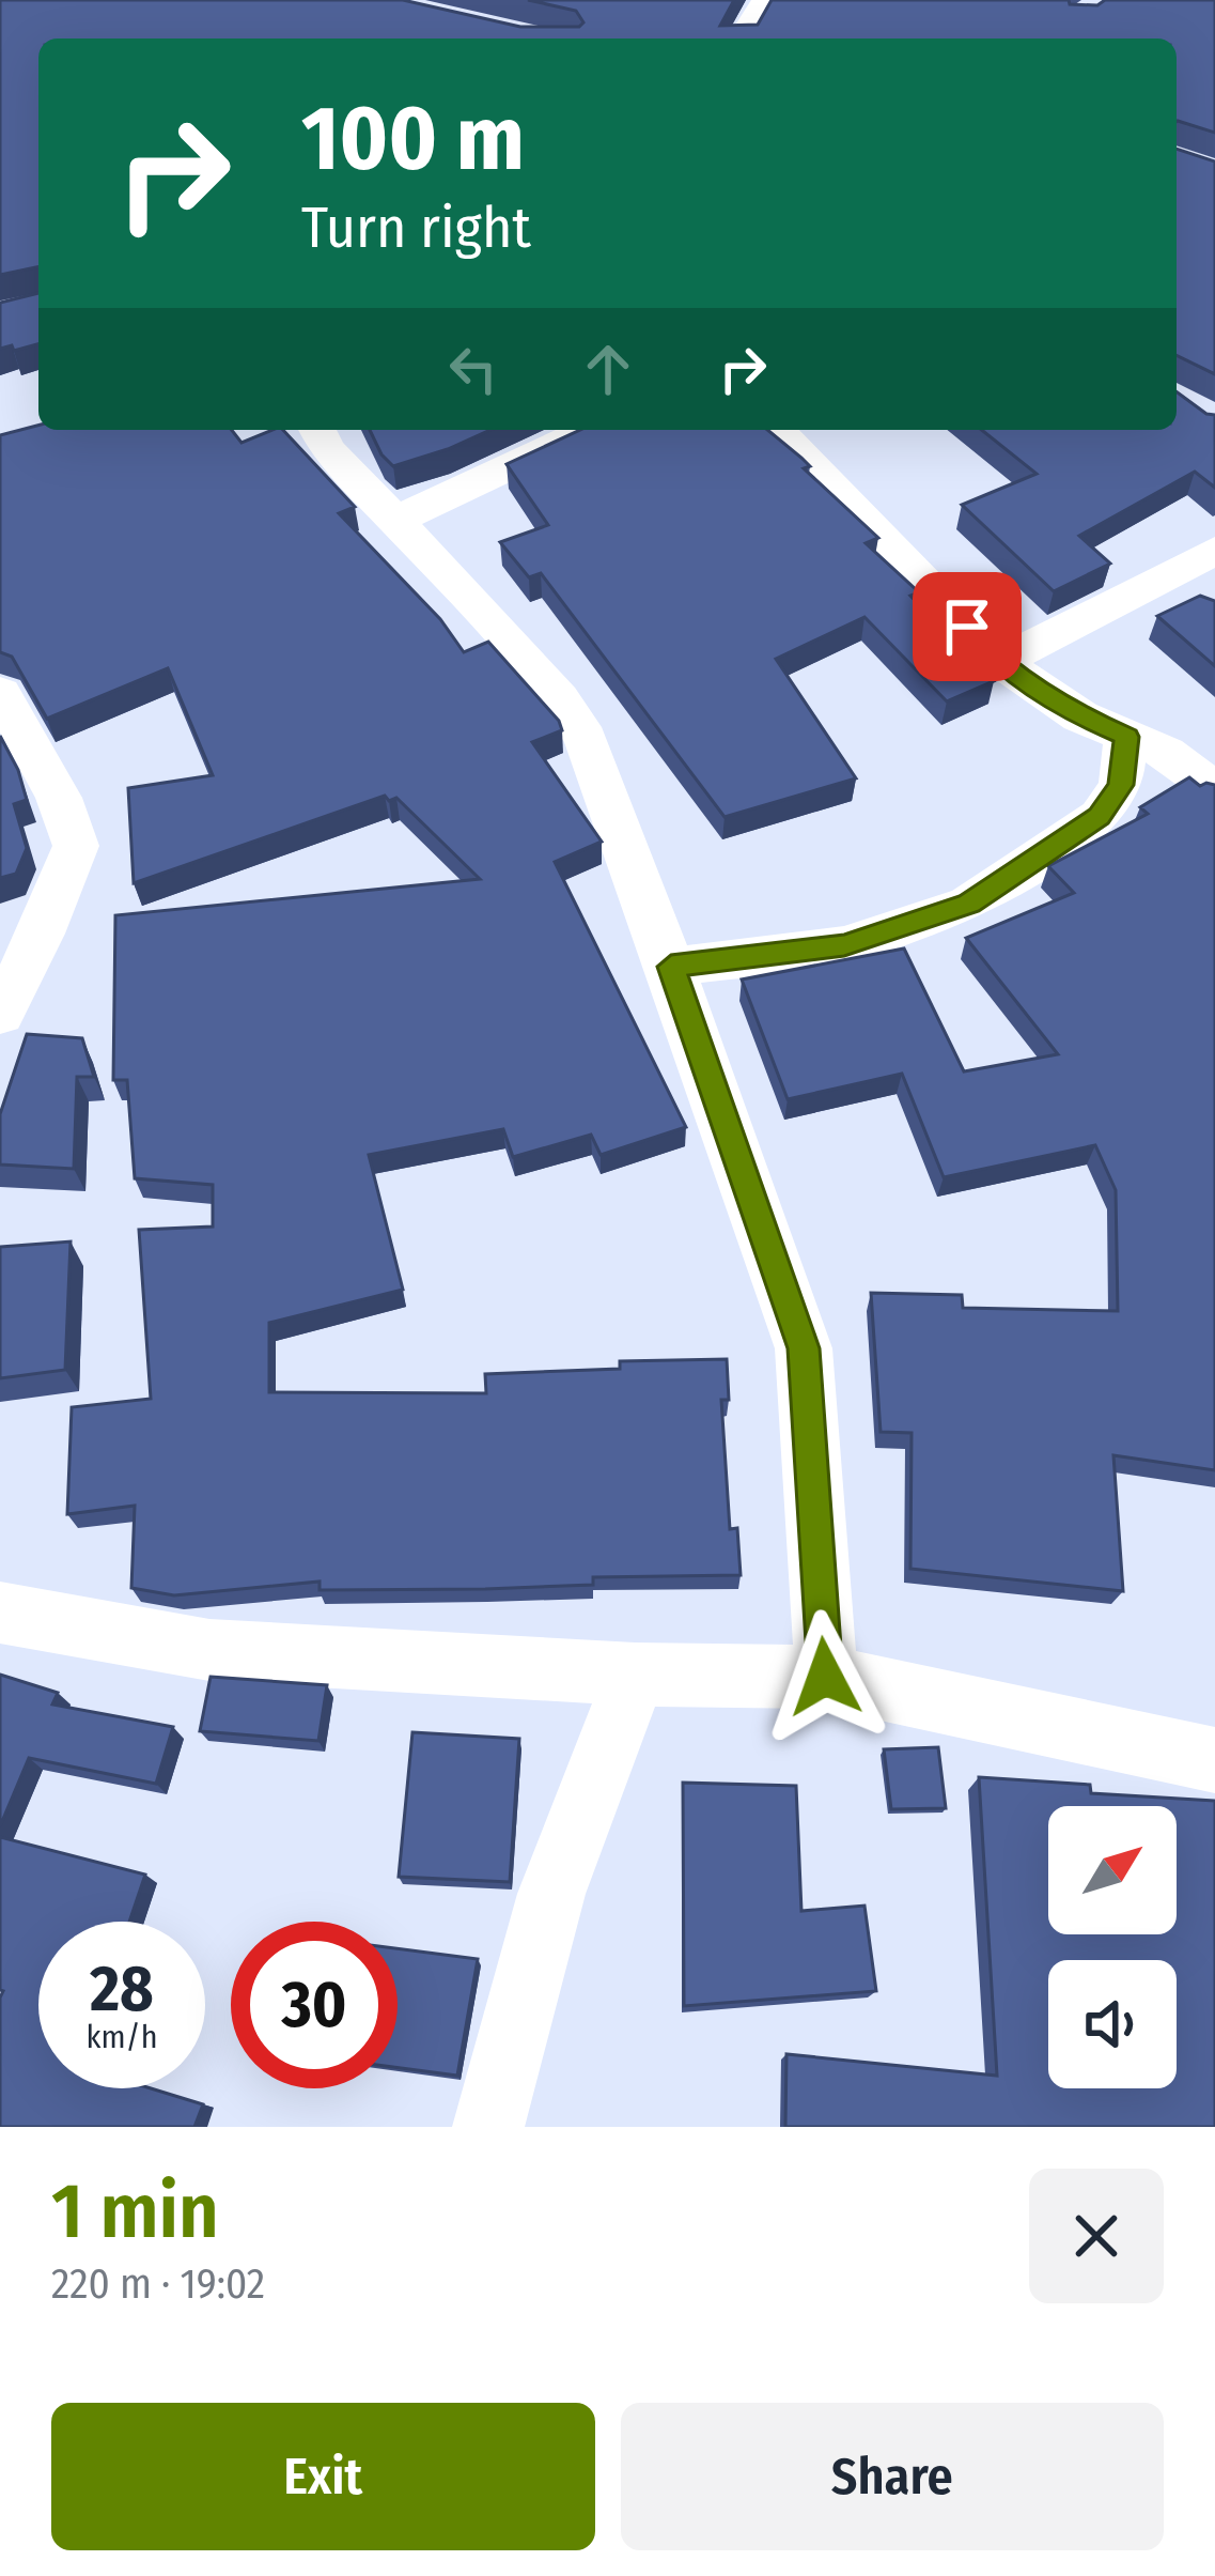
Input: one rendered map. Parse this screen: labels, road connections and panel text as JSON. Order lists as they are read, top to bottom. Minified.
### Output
{"north":"top right","page":{"turn":["100 m","Turn right"],"speed":"28 km/h","limit":"30","heading":["1 min","220 m · 19:02"],"buttons":["Exit","Share"]}}
